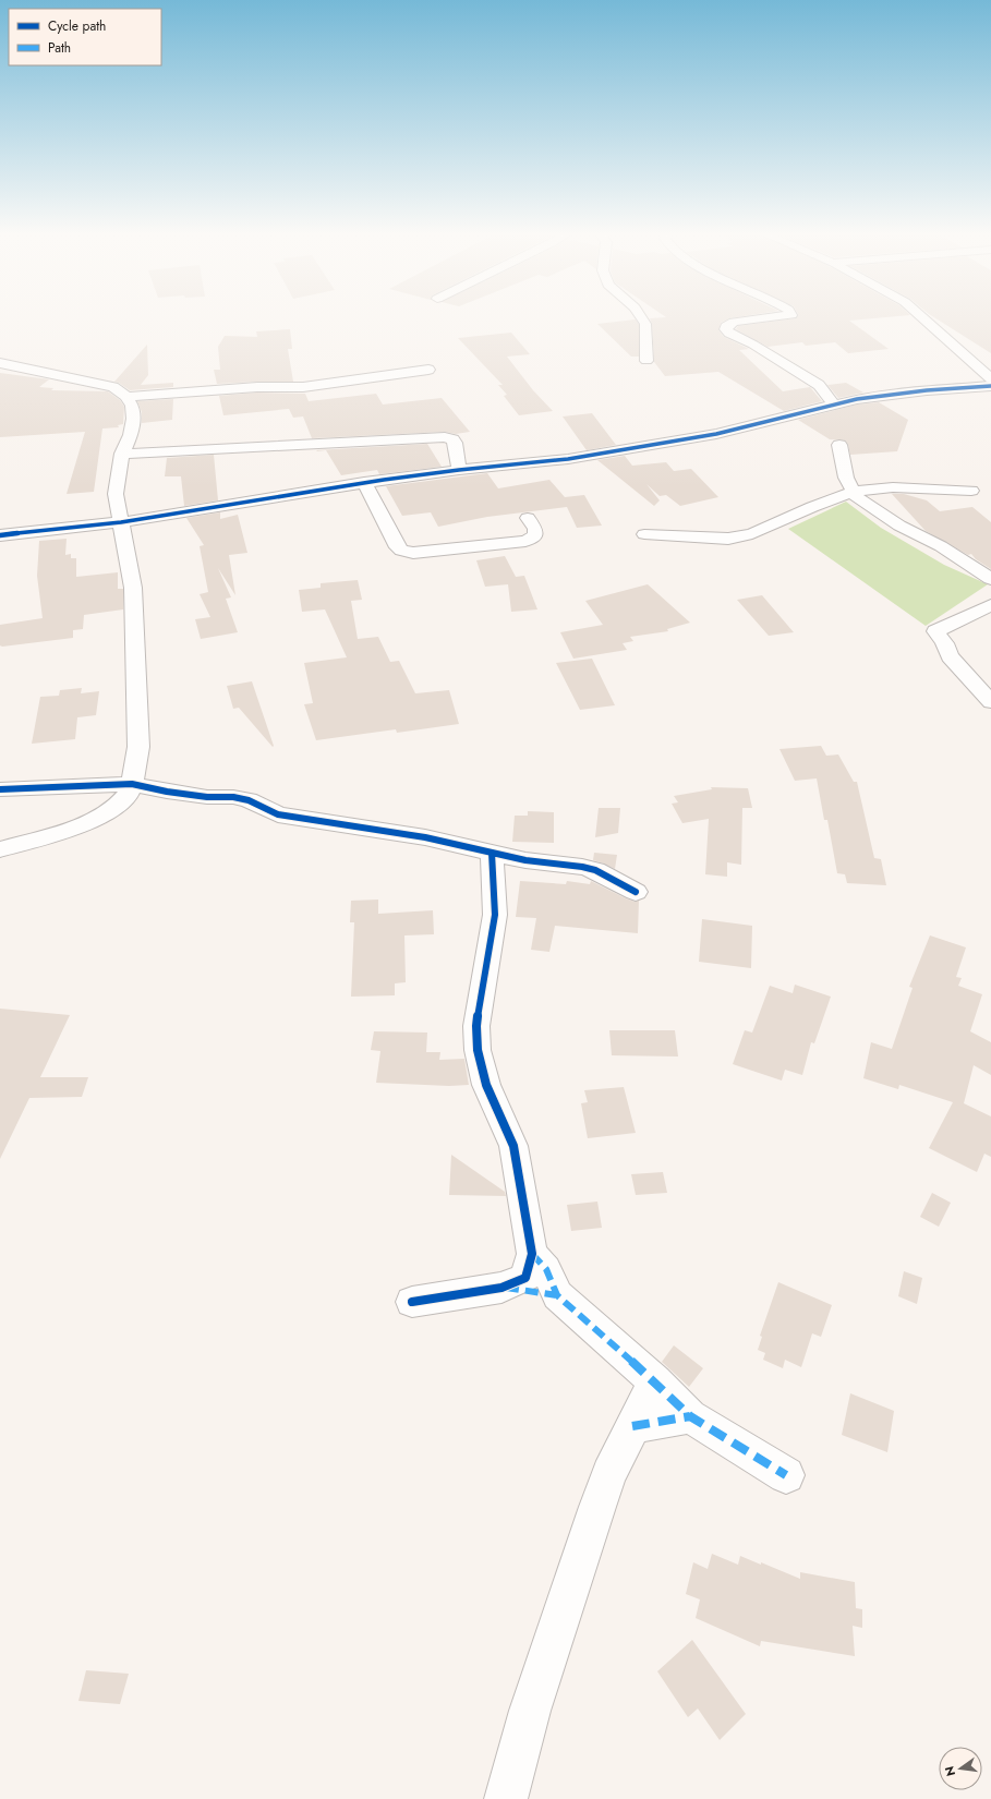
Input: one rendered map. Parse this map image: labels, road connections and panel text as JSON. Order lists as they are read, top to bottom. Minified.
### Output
{"legend":["Cycle path","Path"],"north":"left"}
